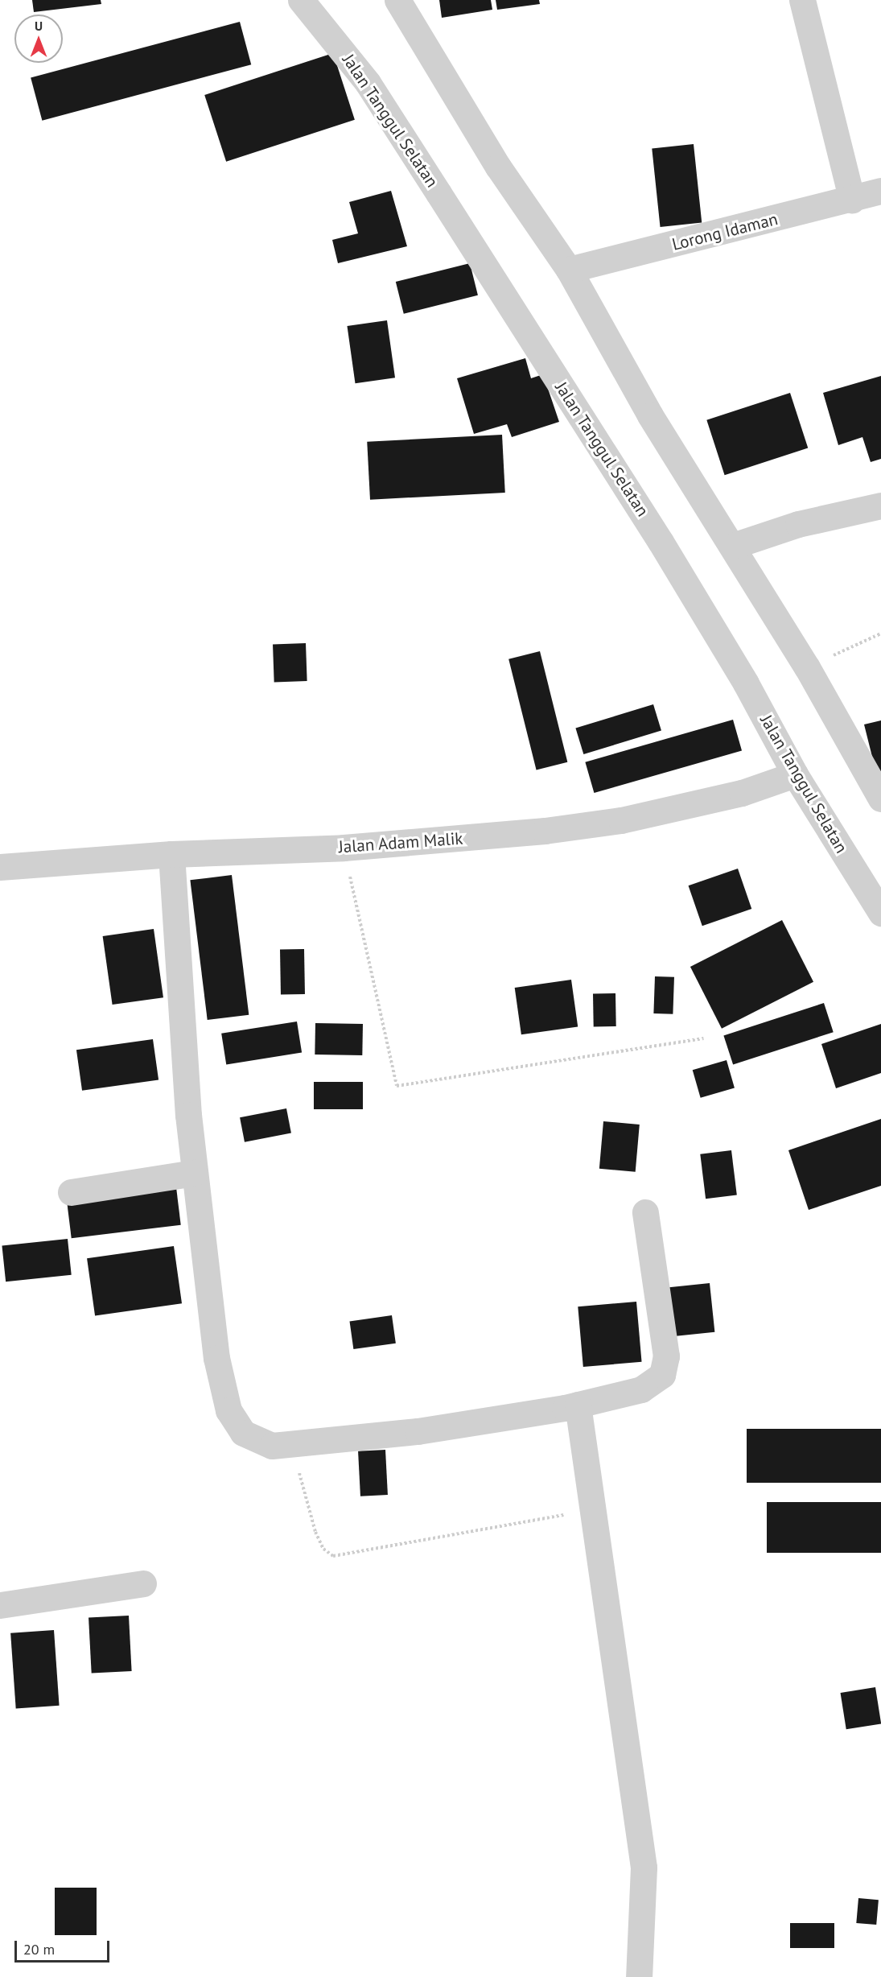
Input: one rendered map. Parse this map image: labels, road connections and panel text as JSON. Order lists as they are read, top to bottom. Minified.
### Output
{"streets":{"street":["Jalan Tanggul Selatan","Lorong Idaman","Jalan Adam Malik"]},"crossings":[["Jalan Tanggul Selatan","Jalan Adam Malik"]],"scale_bar":"20 m","north":"top"}
